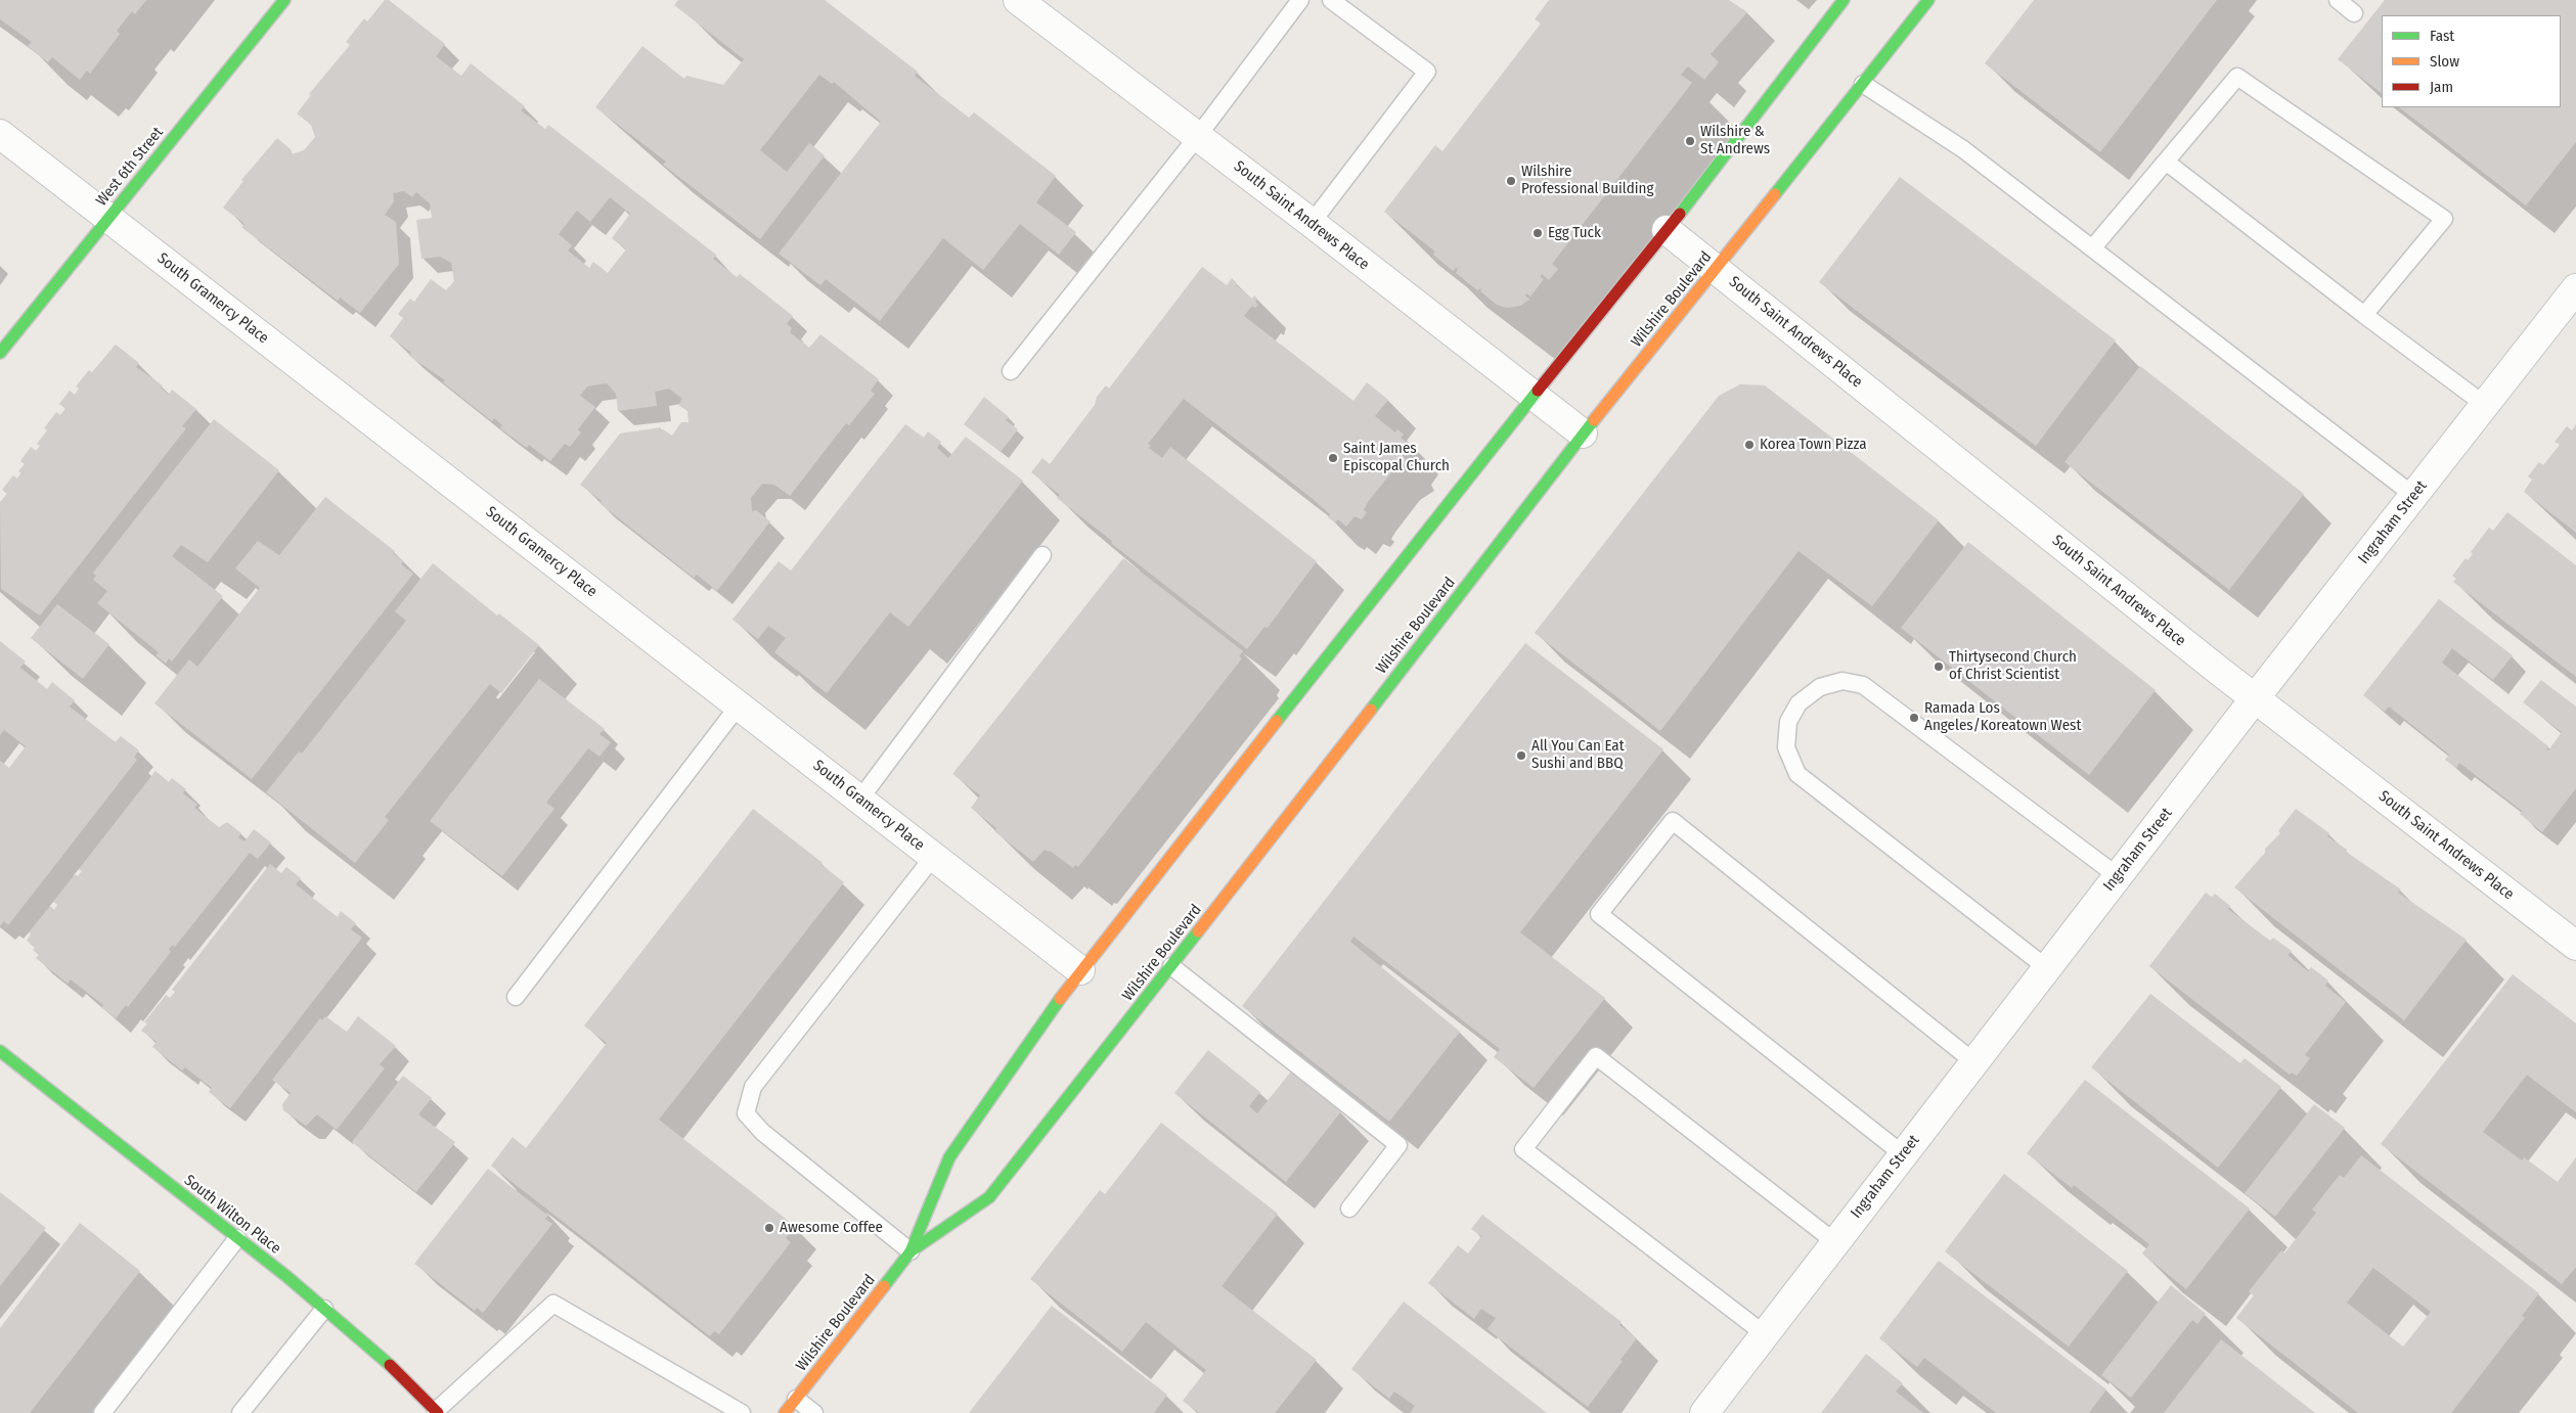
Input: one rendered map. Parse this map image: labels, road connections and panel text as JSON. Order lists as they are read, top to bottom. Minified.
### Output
{"streets":{"main road":["West 6th Street","Wilshire Boulevard","South Wilton Place"],"street":["South Saint Andrews Place","South Gramercy Place","Ingraham Street"]},"crossings":[["West 6th Street","South Gramercy Place"],["South Saint Andrews Place","Wilshire Boulevard"],["South Saint Andrews Place","Ingraham Street"],["South Gramercy Place","Wilshire Boulevard"]],"places":["Wilshire & St Andrews","Wilshire Professional Building","Egg Tuck","Korea Town Pizza","Saint James Episcopal Church","Thirtysecond Church of Christ Scientist","Ramada Los Angeles/Koreatown West","All You Can Eat Sushi and BBQ","Awesome Coffee"],"legend":["Fast","Slow","Jam"]}
